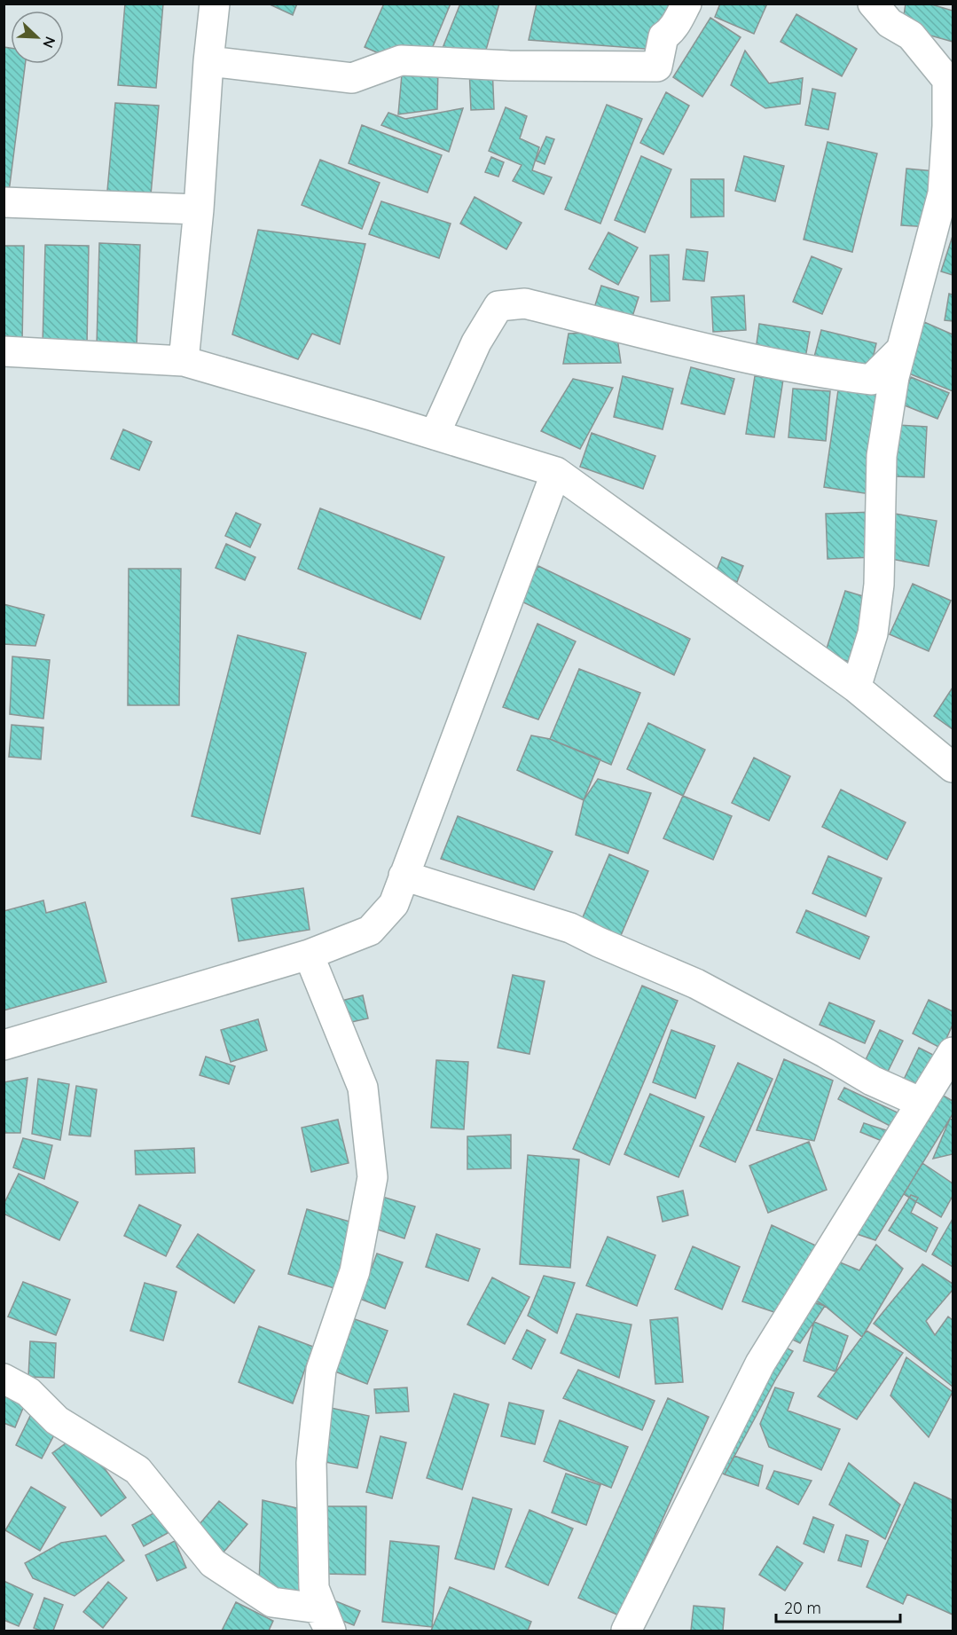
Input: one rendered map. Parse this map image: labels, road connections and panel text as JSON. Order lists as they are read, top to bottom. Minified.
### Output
{"scale_bar":"20 m","north":"bottom right"}
